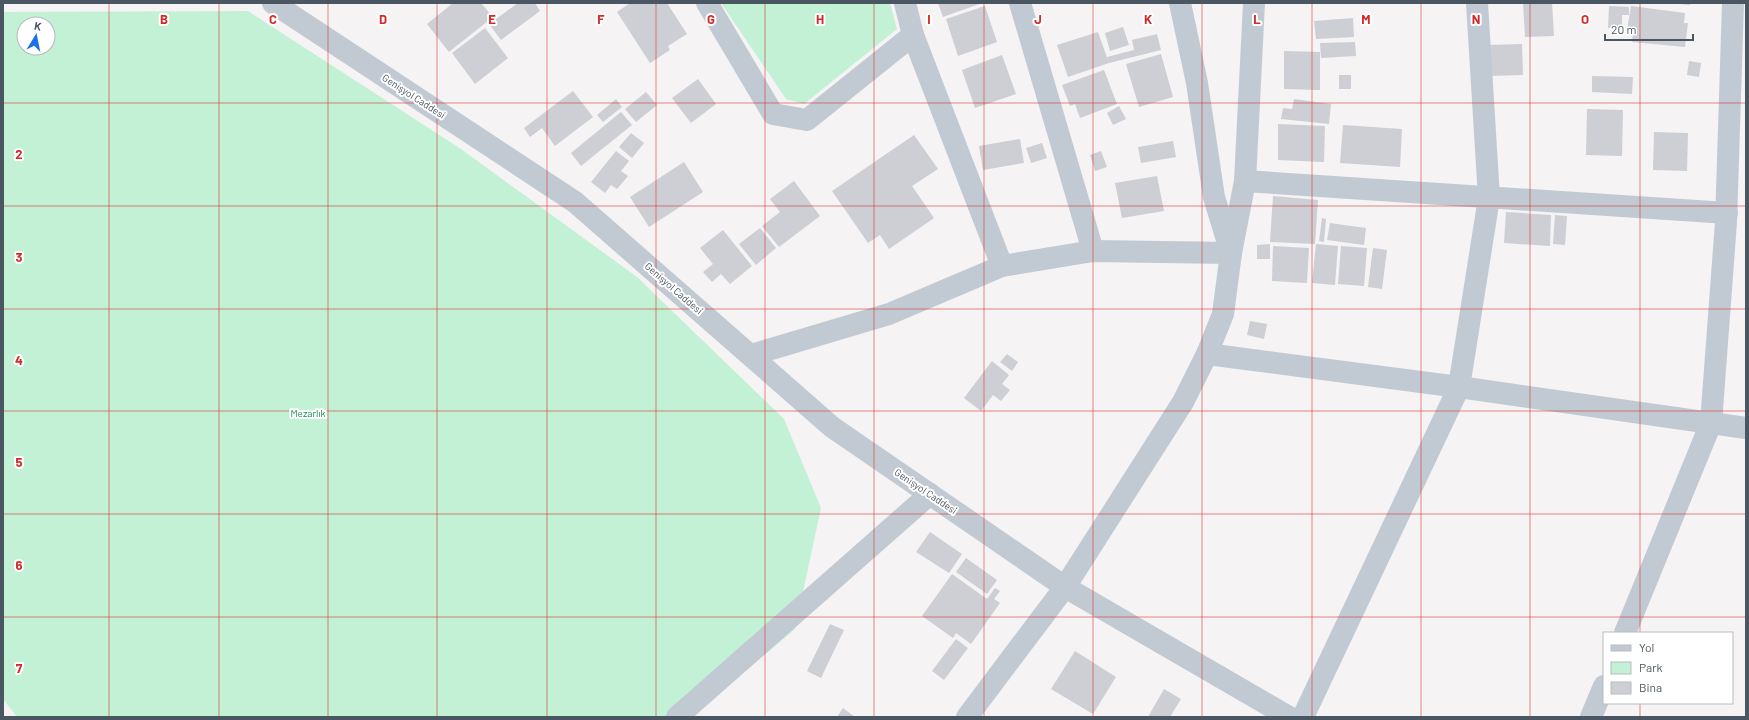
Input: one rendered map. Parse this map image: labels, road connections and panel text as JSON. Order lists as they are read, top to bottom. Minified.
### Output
{"streets":{"street":["Genişyol Caddesi"]},"parks":["Mezarlık"],"legend":["Yol","Park","Bina"],"scale_bar":"20 m","north":"top","grid":{"columns":["B","C","D","E","F","G","H","I","J","K","L","M","N","O"],"rows":["2","3","4","5","6","7"]}}
